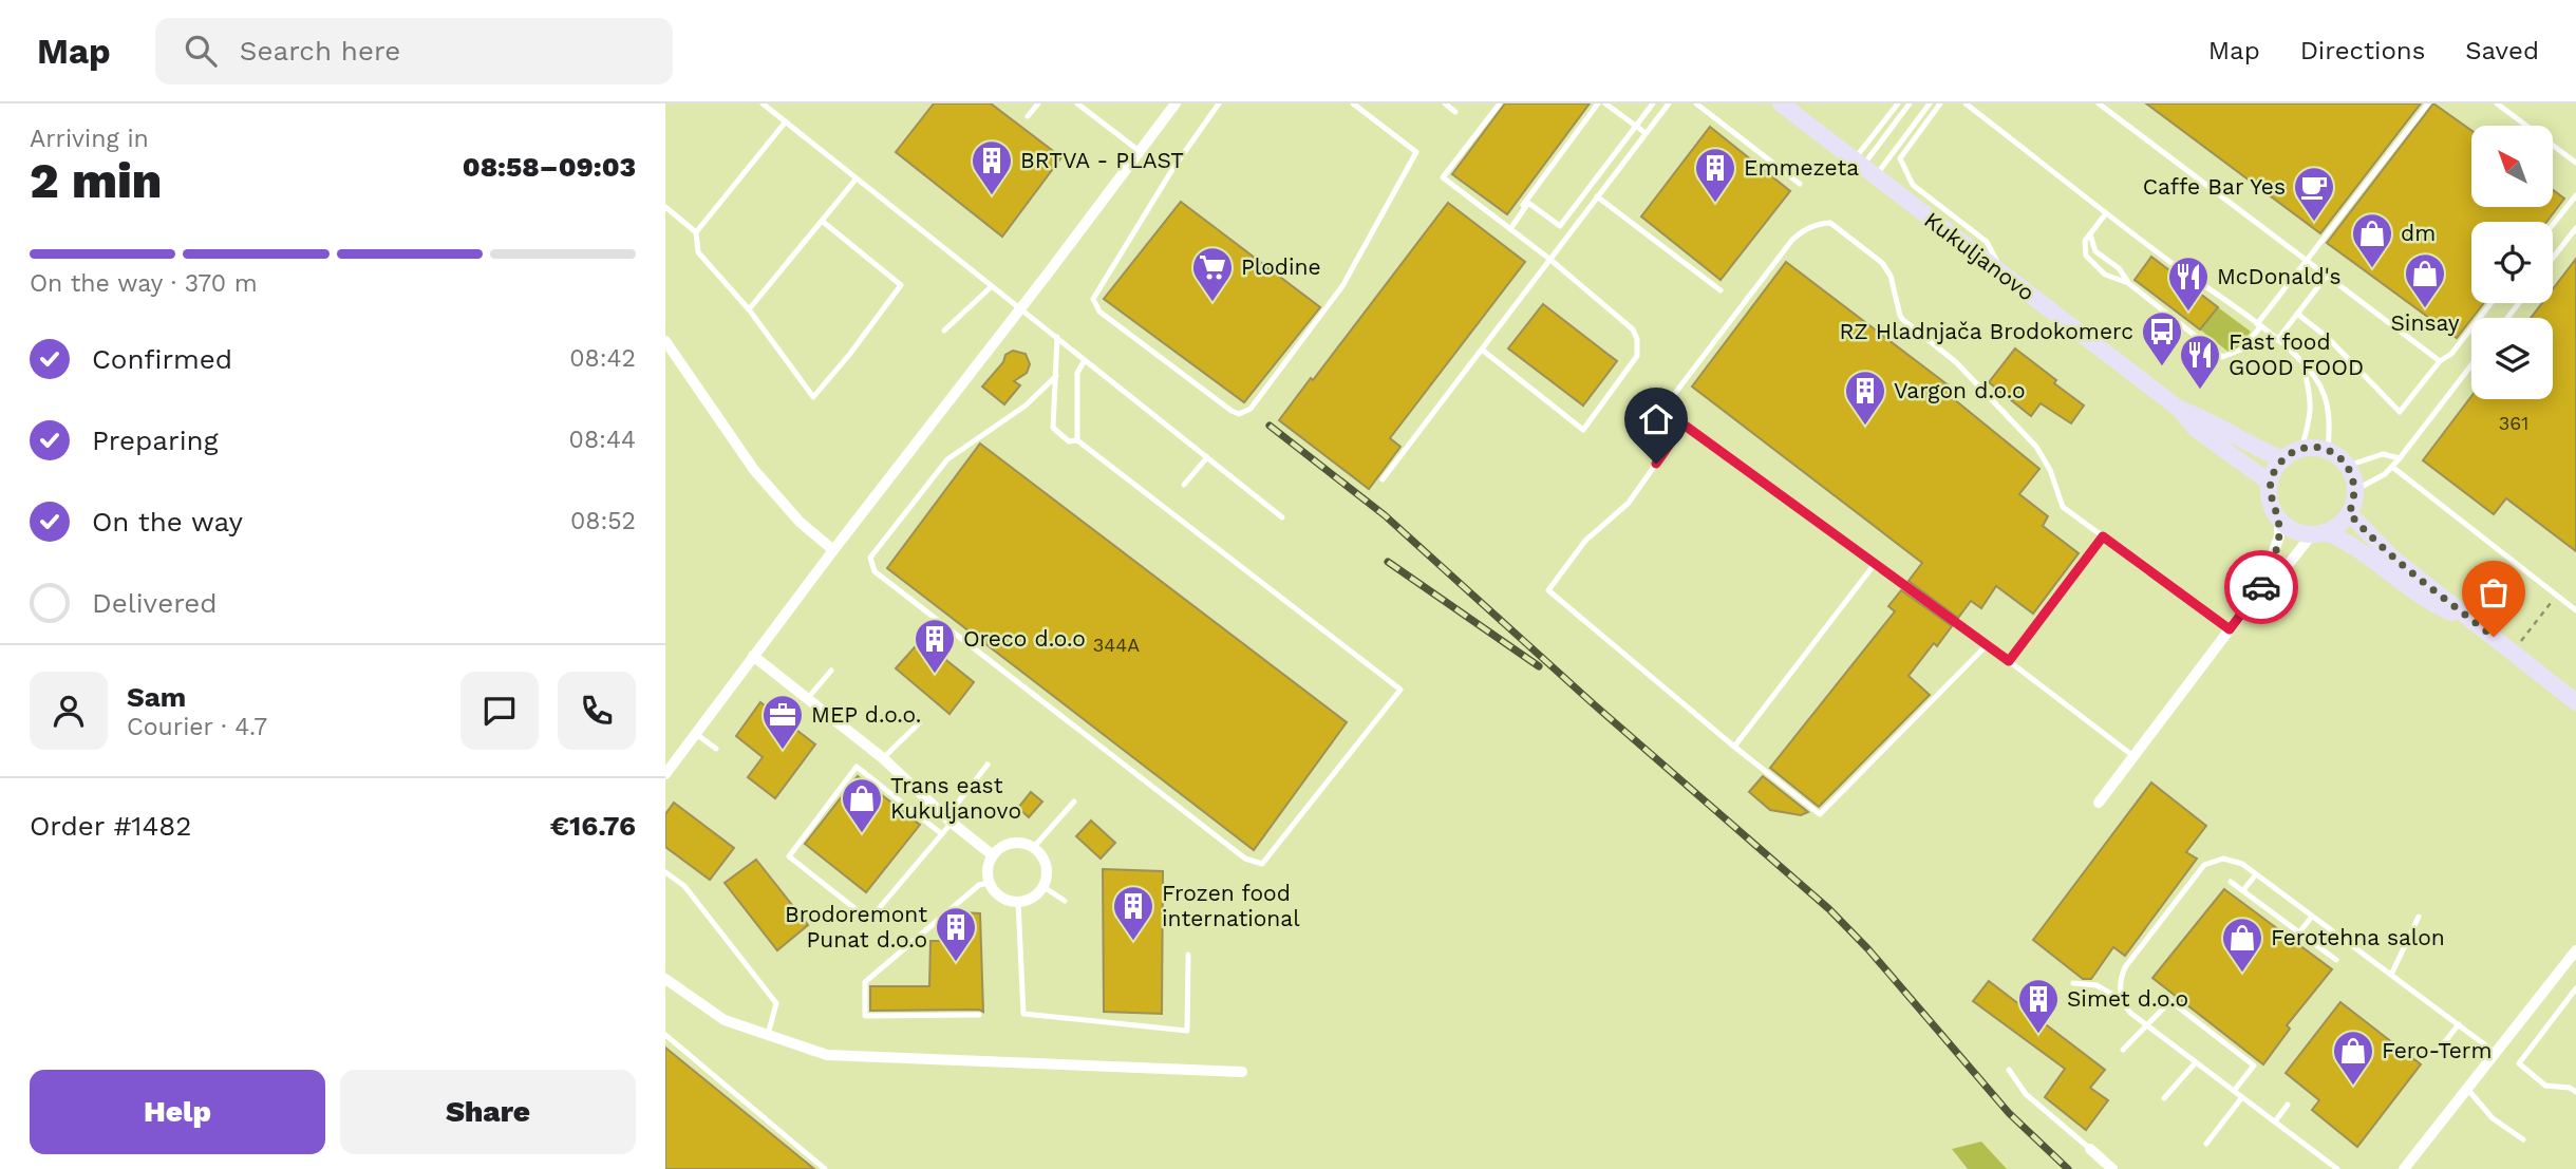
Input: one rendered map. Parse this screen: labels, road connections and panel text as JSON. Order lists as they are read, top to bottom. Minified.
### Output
{"streets":{"main road":["Kukuljanovo"]},"places":{"building":["BRTVA - PLAST","Emmezeta","Vargon d.o.o","Oreco d.o.o","Frozen food international","Brodoremont Punat d.o.o","Simet d.o.o"],"cafe":["Caffe Bar Yes"],"shop":["dm","Sinsay","Trans east Kukuljanovo","Ferotehna salon","Fero-Term"],"supermarket":["Plodine"],"restaurant":["McDonald's","Fast food GOOD FOOD"],"bus stop":["RZ Hladnjača Brodokomerc"],"office":["MEP d.o.o."]},"house_numbers":["361","344A"],"north":"top left","page":{"header":"Map","search":"Search here","nav":["Map","Directions","Saved"],"heading":["2 min","Arriving in","08:58–09:03"],"panel":["Sam","Courier · 4.7","Order #1482","€16.76"],"bar":"On the way · 370 m","list":[["Confirmed","08:42"],["Preparing","08:44"],["On the way","08:52"],"Delivered"],"buttons":["Help","Share"]}}
